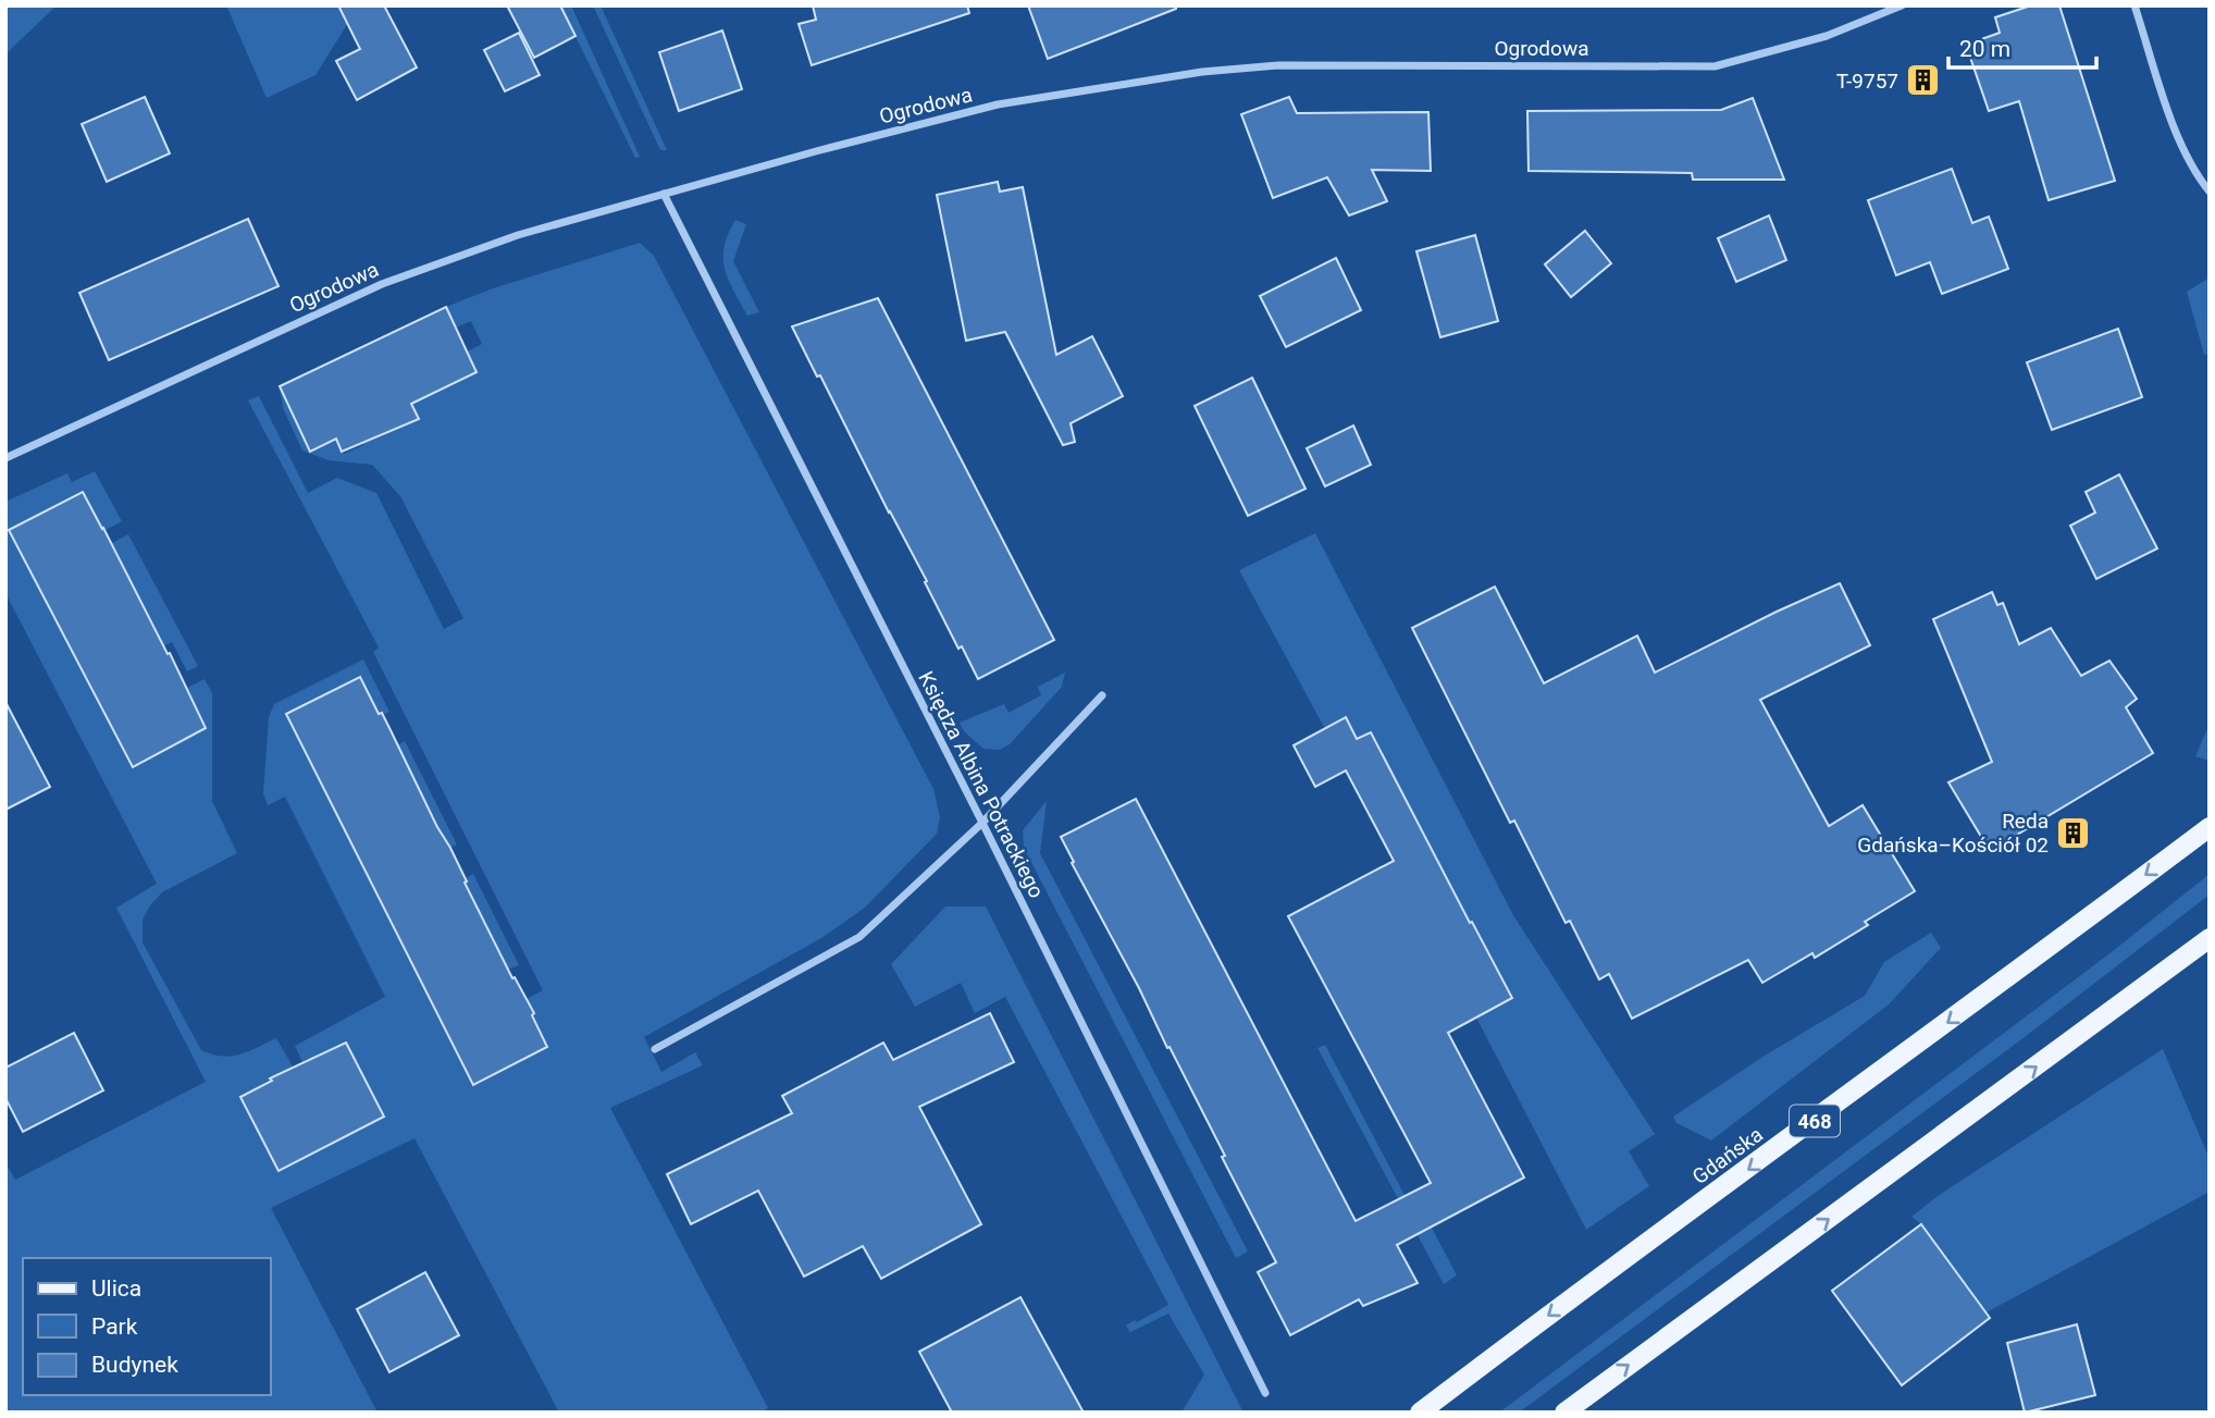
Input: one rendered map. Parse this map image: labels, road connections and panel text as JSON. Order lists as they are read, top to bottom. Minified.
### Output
{"streets":{"main road":["468","Gdańska"],"street":["Ogrodowa","Księdza Albina Potrackiego"]},"crossings":[["Ogrodowa","Księdza Albina Potrackiego"]],"places":{"building":["T-9757","Reda Gdańska–Kościół 02"]},"legend":["Ulica","Park","Budynek"],"scale_bar":"20 m"}
